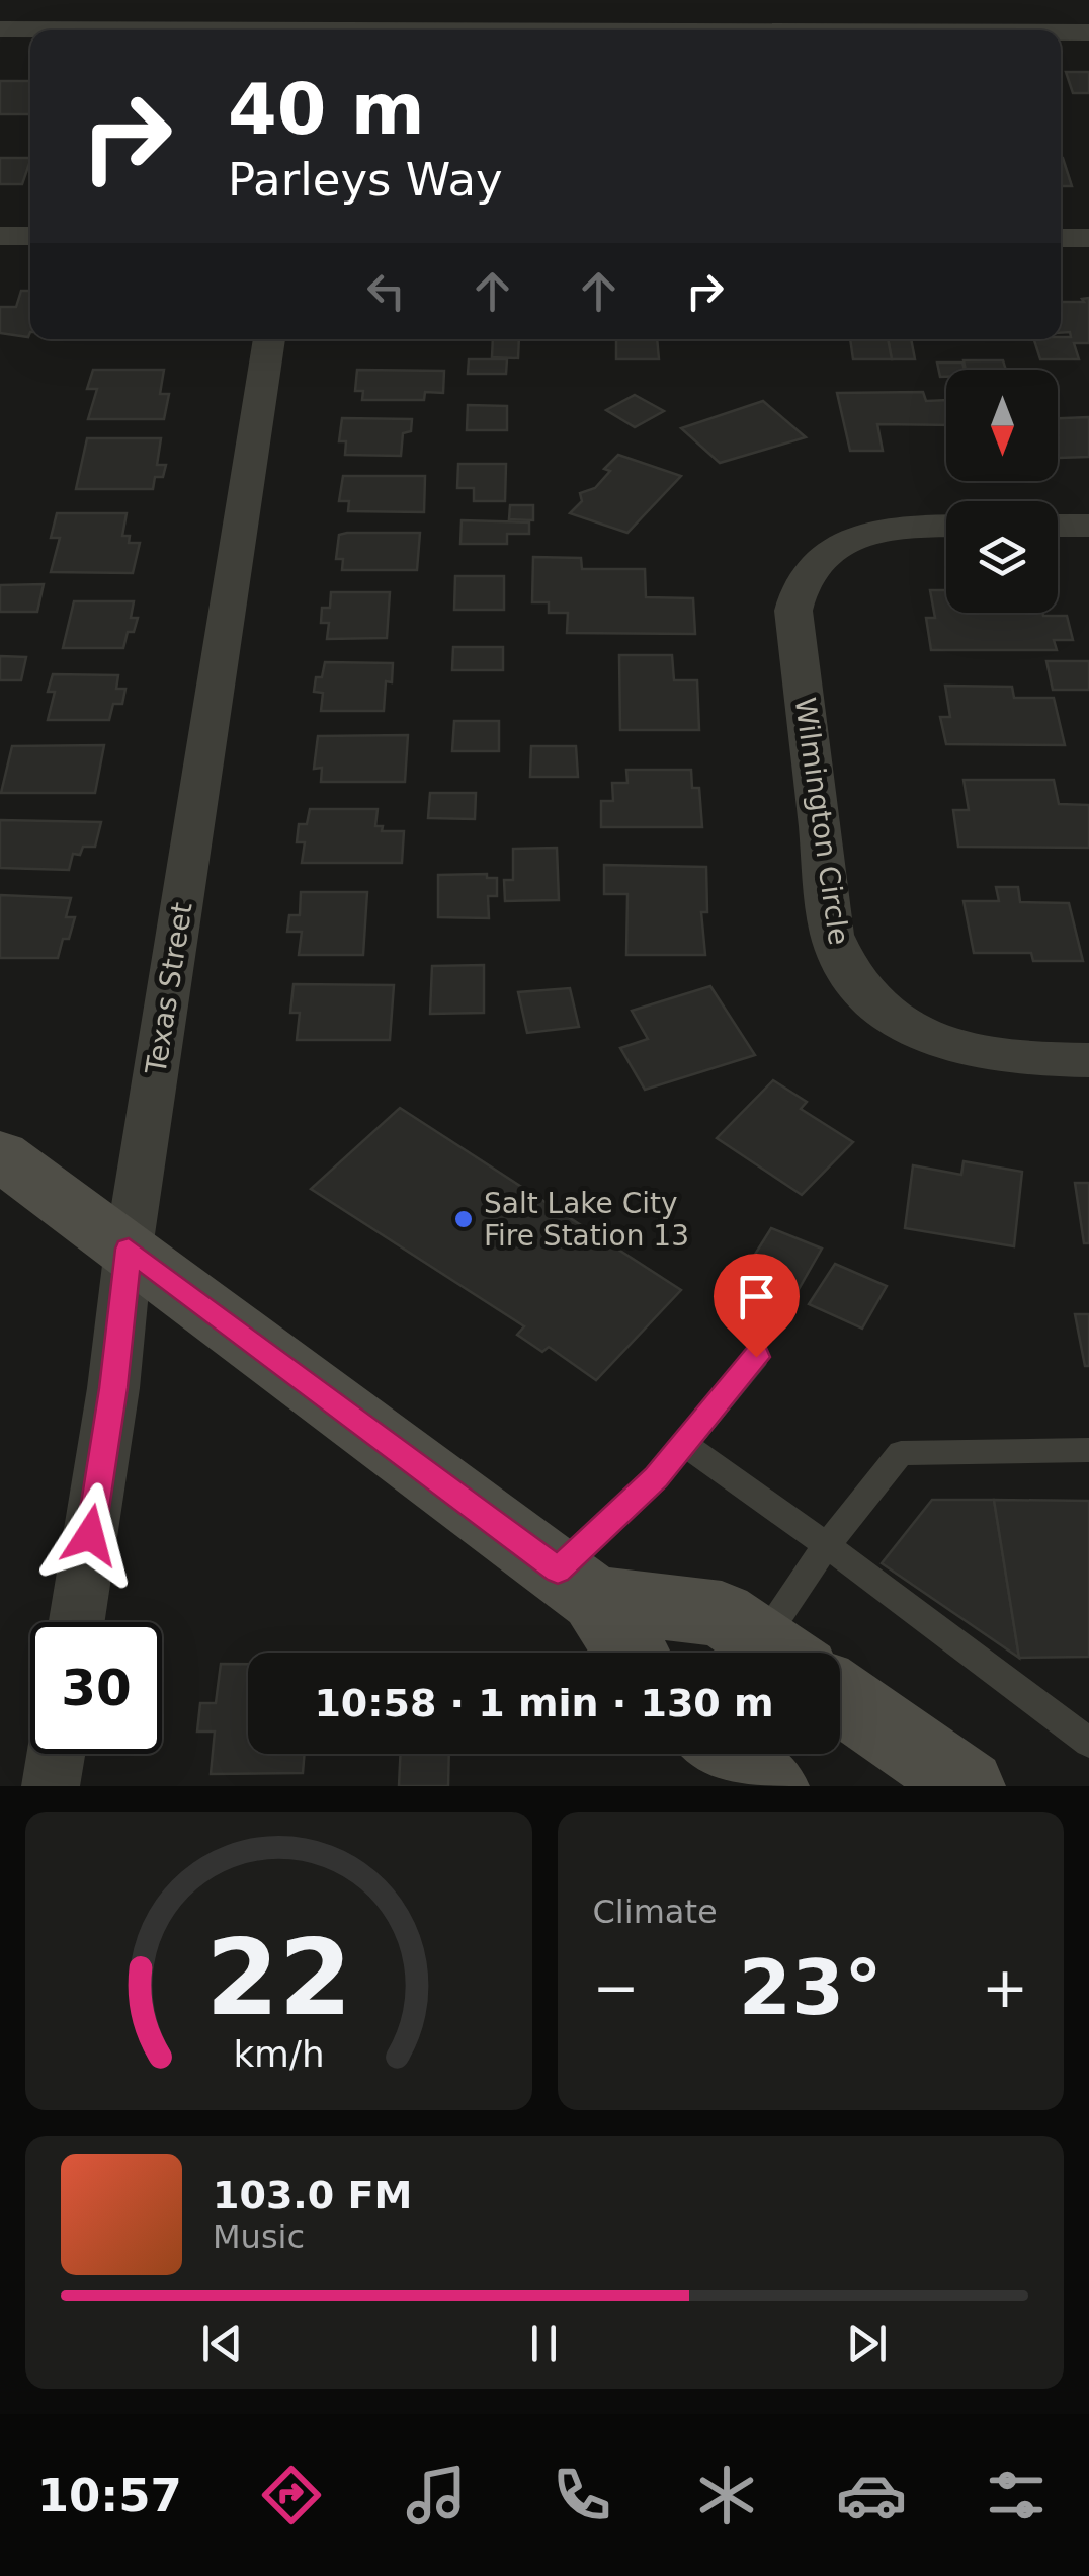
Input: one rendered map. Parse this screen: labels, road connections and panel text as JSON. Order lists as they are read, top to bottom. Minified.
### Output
{"streets":{"street":["Wilmington Circle","Texas Street"]},"places":["Salt Lake City Fire Station 13"],"north":"bottom","page":{"turn":["40 m","Parleys Way"],"limit":"30","trip":"10:58 · 1 min · 130 m","tile":"Climate","heat":["−","23°","+"],"song":["103.0 FM","Music"],"tabs":"10:57","gauge":["22","km/h"]}}
